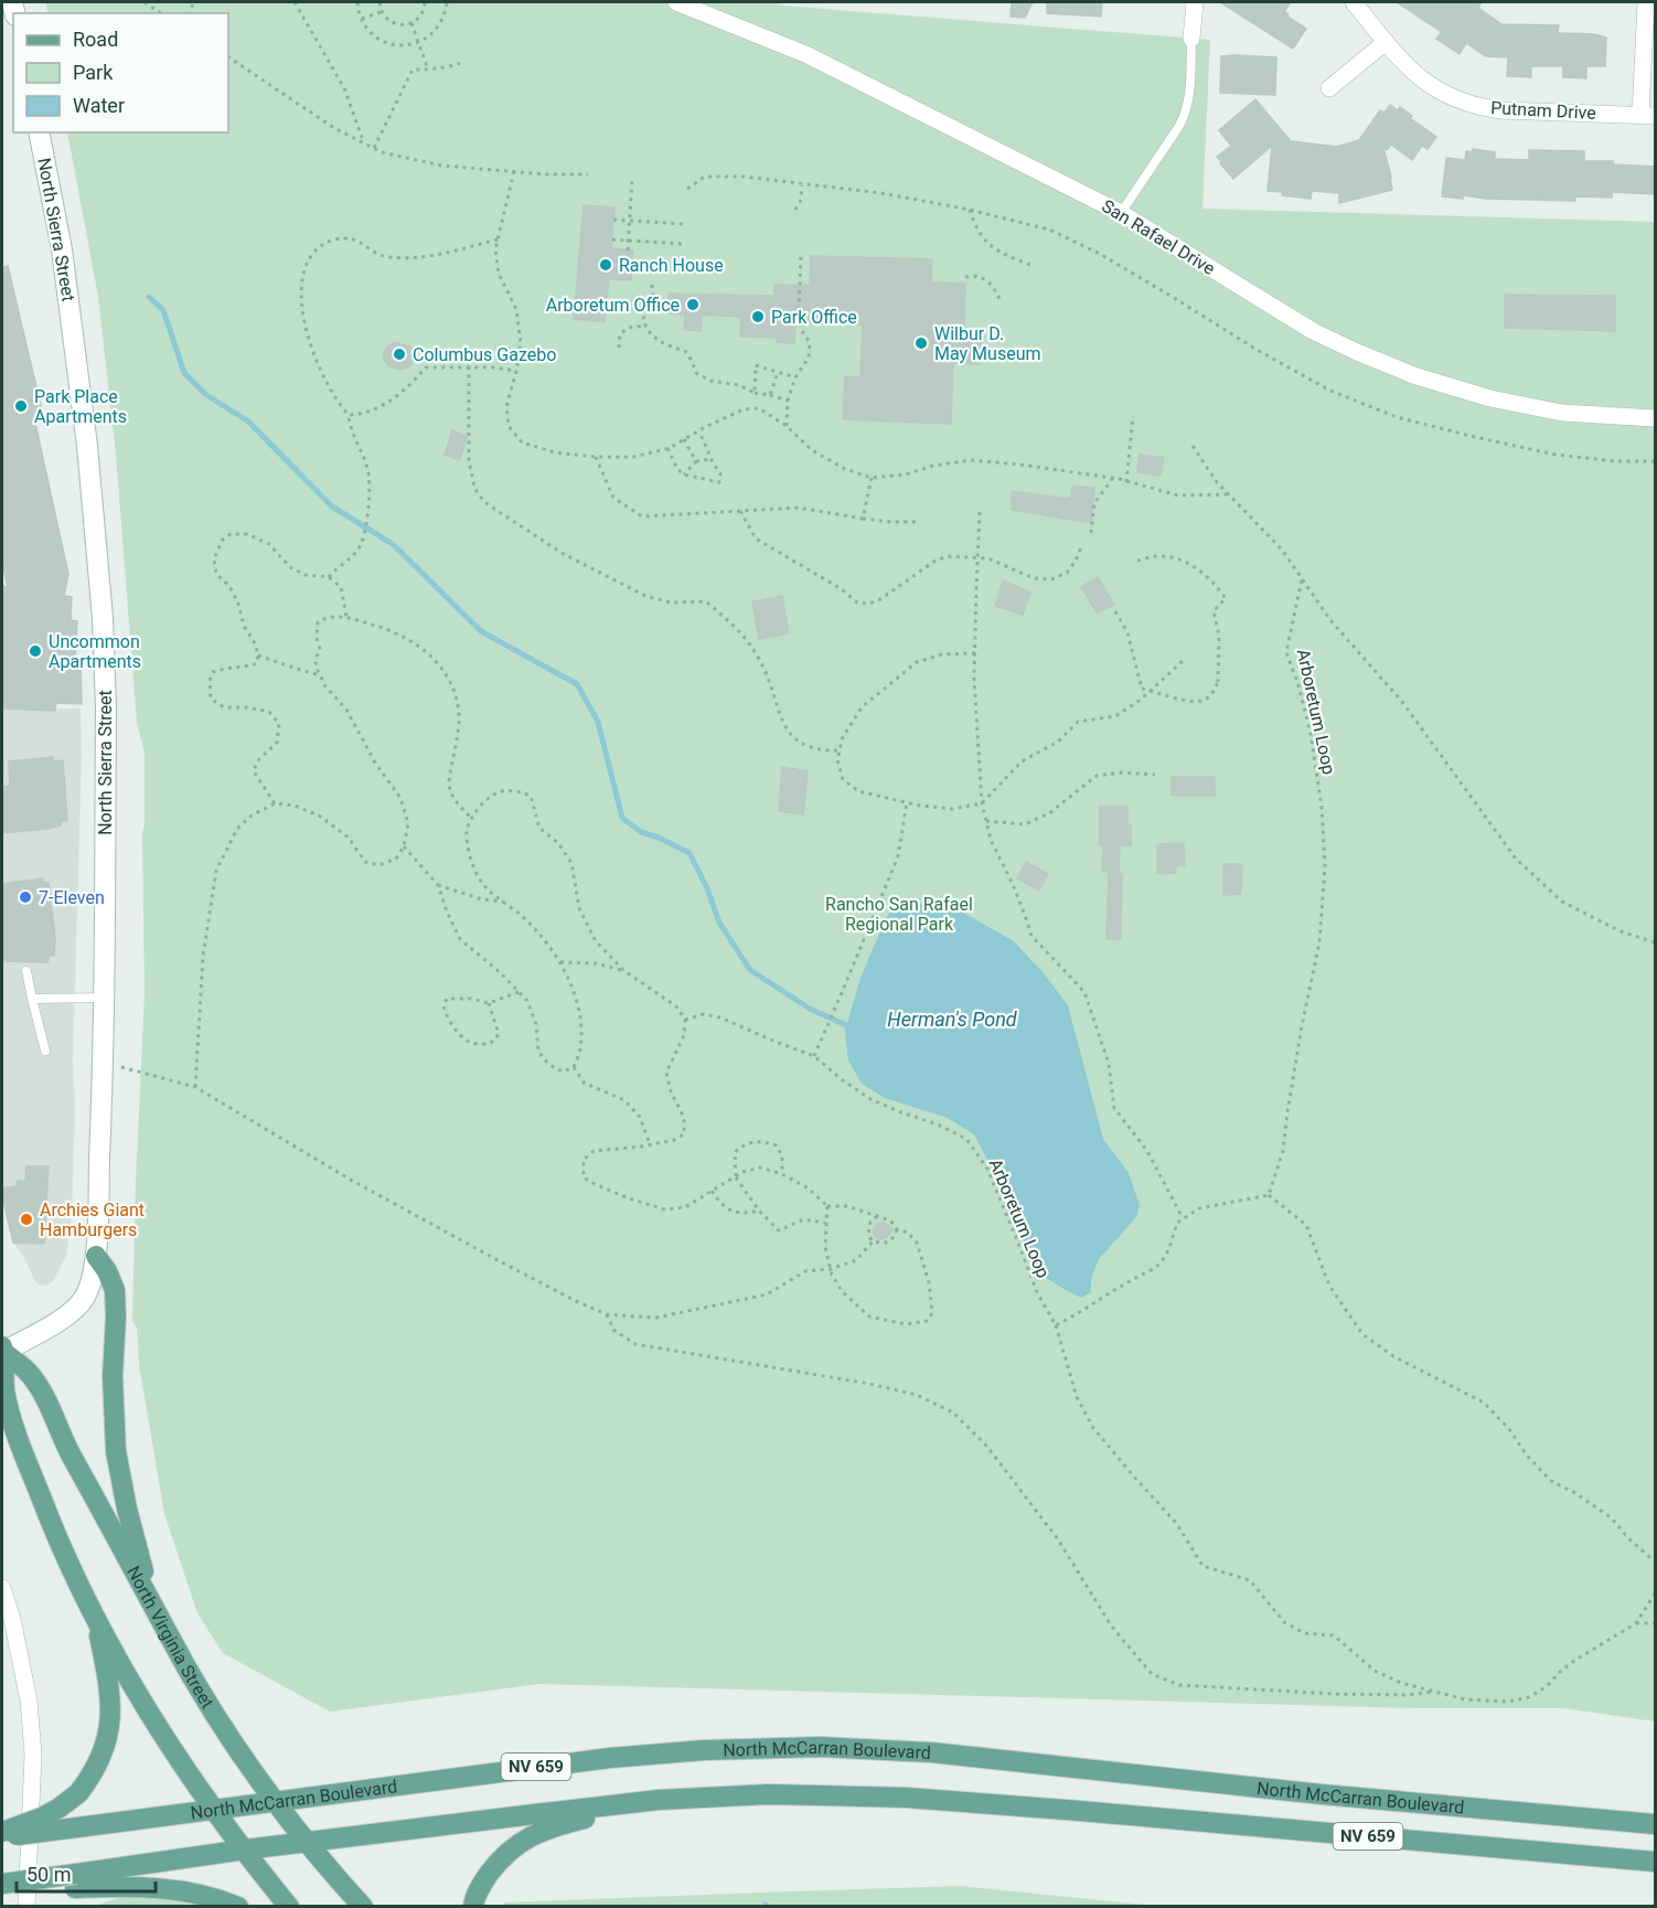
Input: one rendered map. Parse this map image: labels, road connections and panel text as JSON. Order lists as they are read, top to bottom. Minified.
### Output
{"streets":{"main road":["North Sierra Street","North Virginia Street","North McCarran Boulevard","NV 659"],"street":["Putnam Drive","San Rafael Drive"],"path":["Arboretum Loop"]},"crossings":[["North Sierra Street","North Virginia Street"],["North Virginia Street","North McCarran Boulevard"]],"water":["Herman's Pond"],"parks":["Rancho San Rafael Regional Park"],"places":["Ranch House","Arboretum Office","Park Office","Wilbur D. May Museum","Columbus Gazebo","Park Place Apartments","Uncommon Apartments","7-Eleven","Archies Giant Hamburgers"],"legend":["Road","Park","Water"],"scale_bar":"50 m"}
